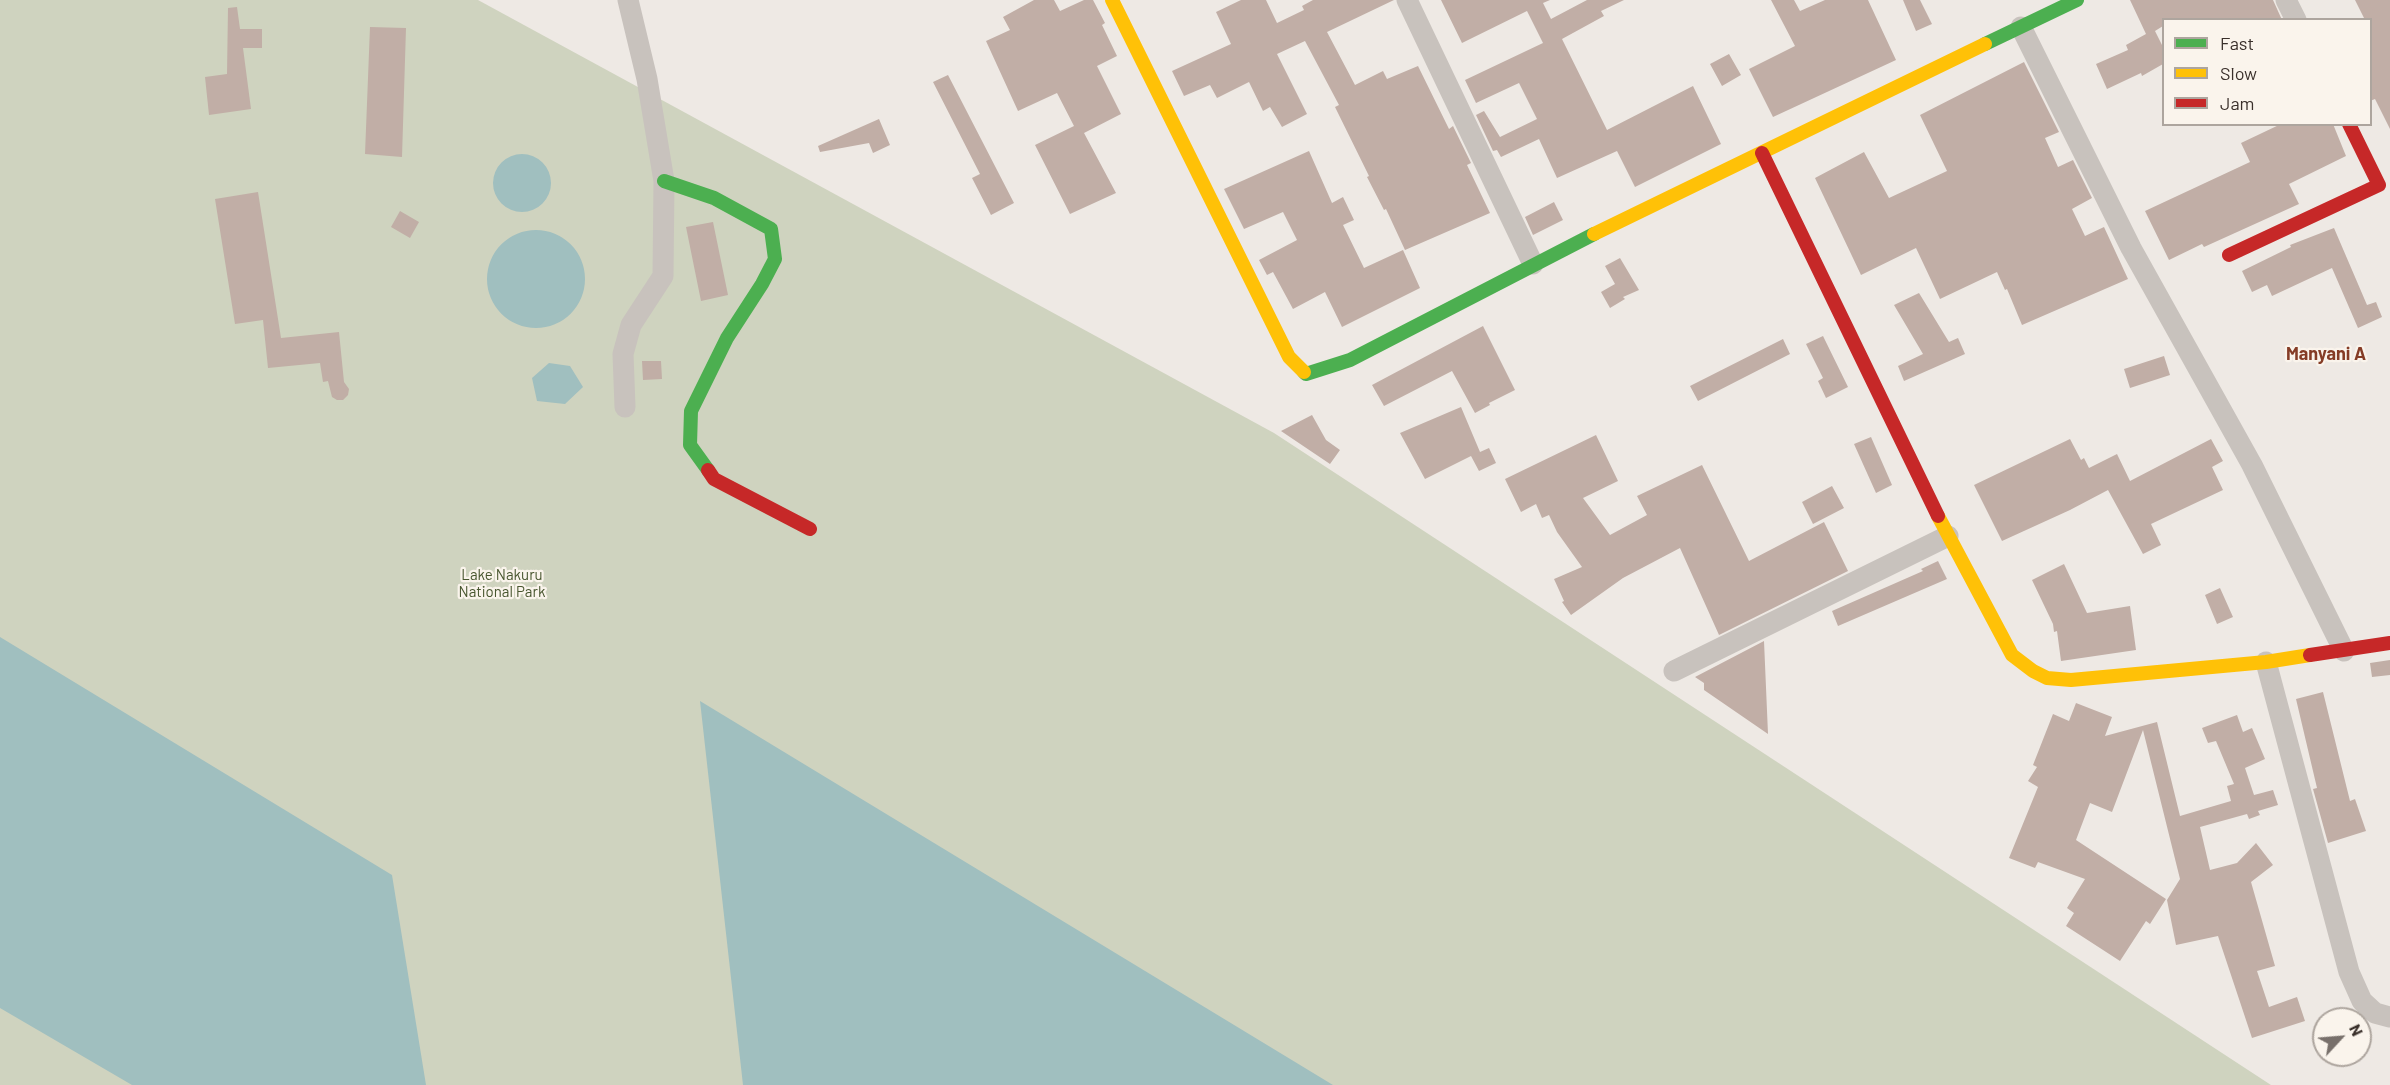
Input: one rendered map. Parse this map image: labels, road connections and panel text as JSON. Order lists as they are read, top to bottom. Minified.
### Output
{"districts":["Manyani A"],"parks":["Lake Nakuru National Park"],"legend":["Fast","Slow","Jam"],"north":"top right"}
